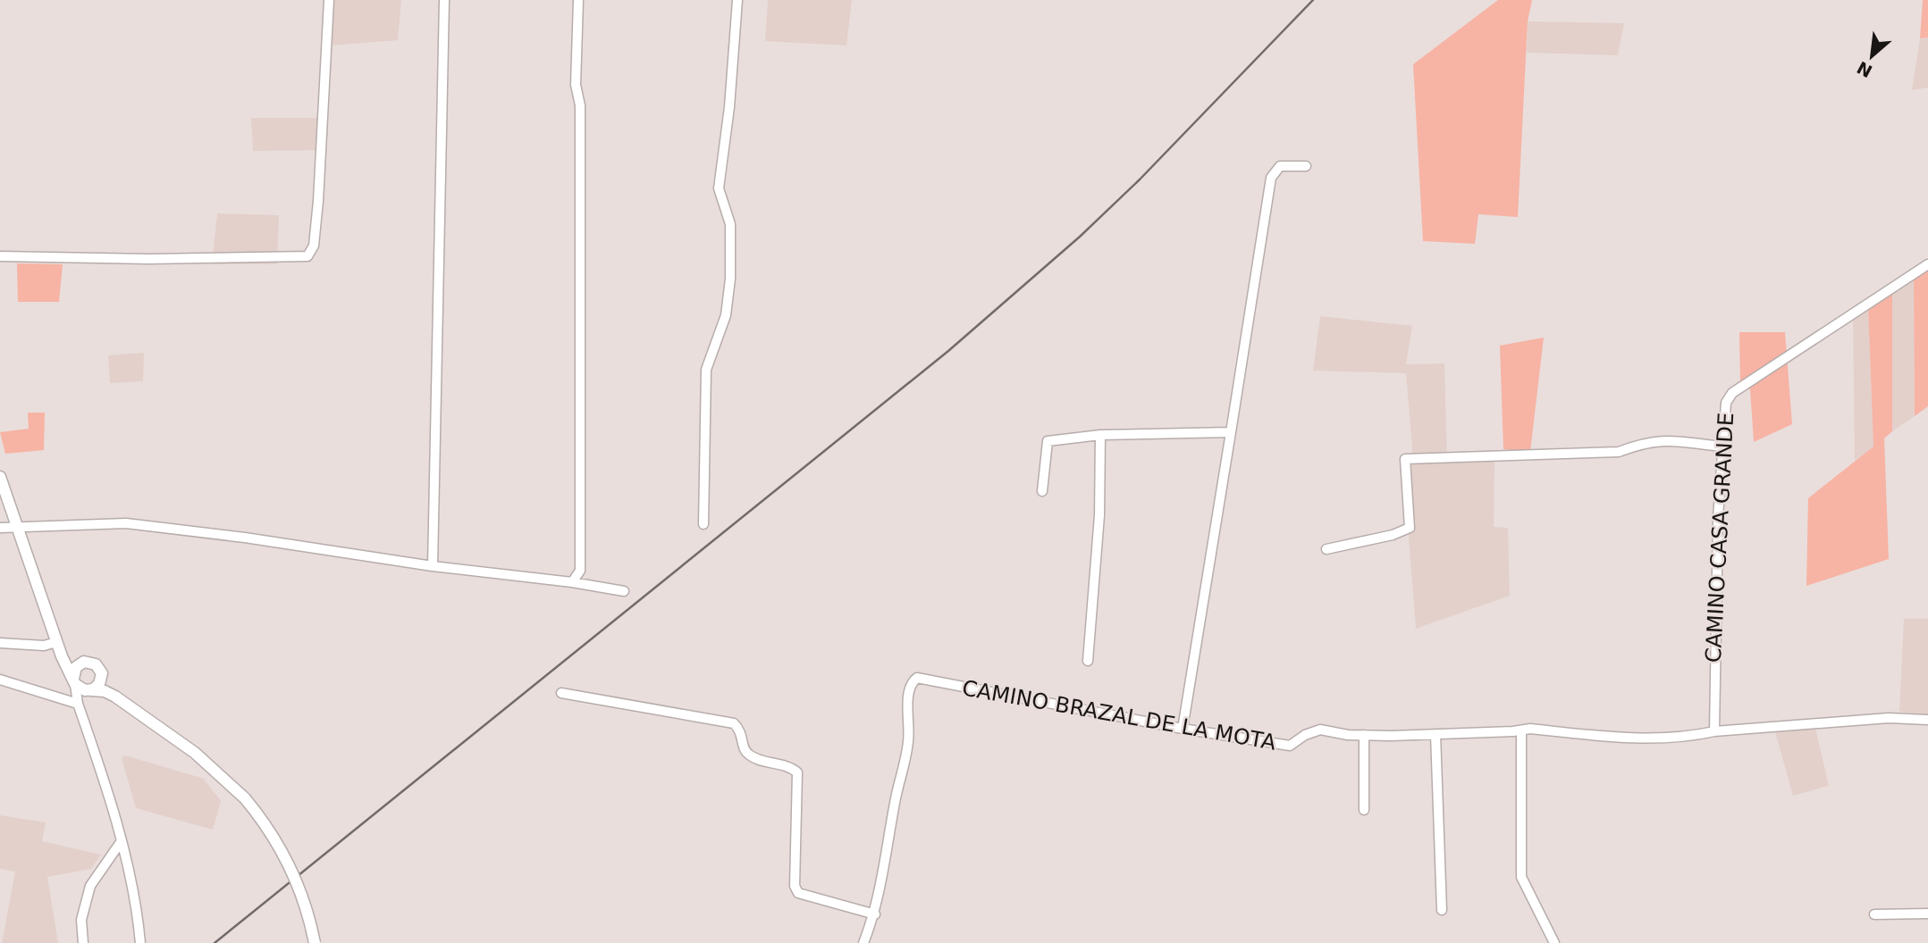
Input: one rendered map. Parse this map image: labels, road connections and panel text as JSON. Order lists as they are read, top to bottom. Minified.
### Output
{"streets":{"street":["CAMINO CASA GRANDE","CAMINO BRAZAL DE LA MOTA"]},"crossings":[["CAMINO CASA GRANDE","CAMINO BRAZAL DE LA MOTA"]],"north":"bottom left"}
